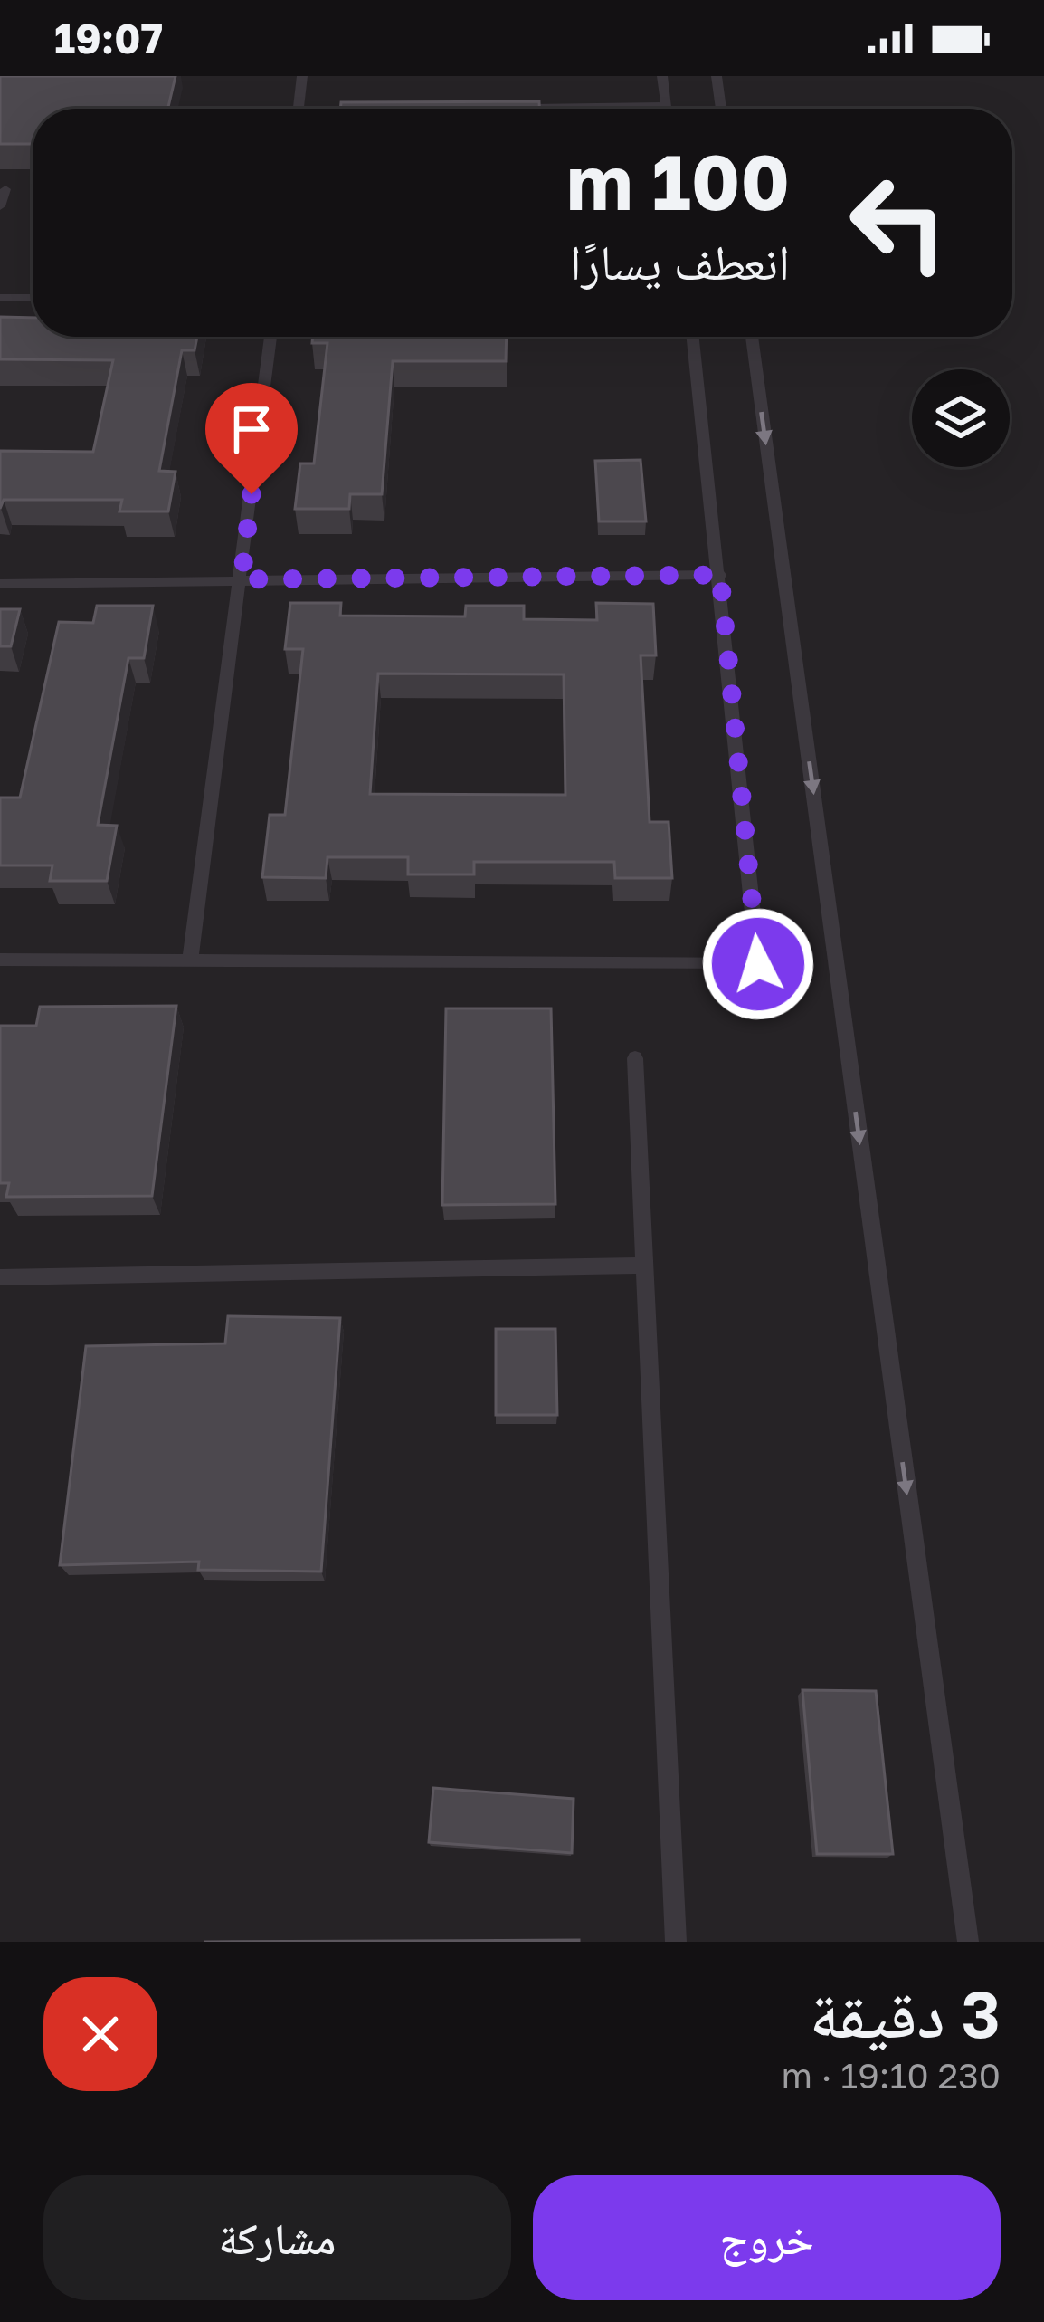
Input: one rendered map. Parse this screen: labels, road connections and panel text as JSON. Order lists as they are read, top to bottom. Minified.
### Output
{"page":{"status":"19:07","turn":["100 m","انعطف يسارًا"],"heading":["3 دقيقة","230 m · 19:10"],"buttons":["خروج","مشاركة"]}}
